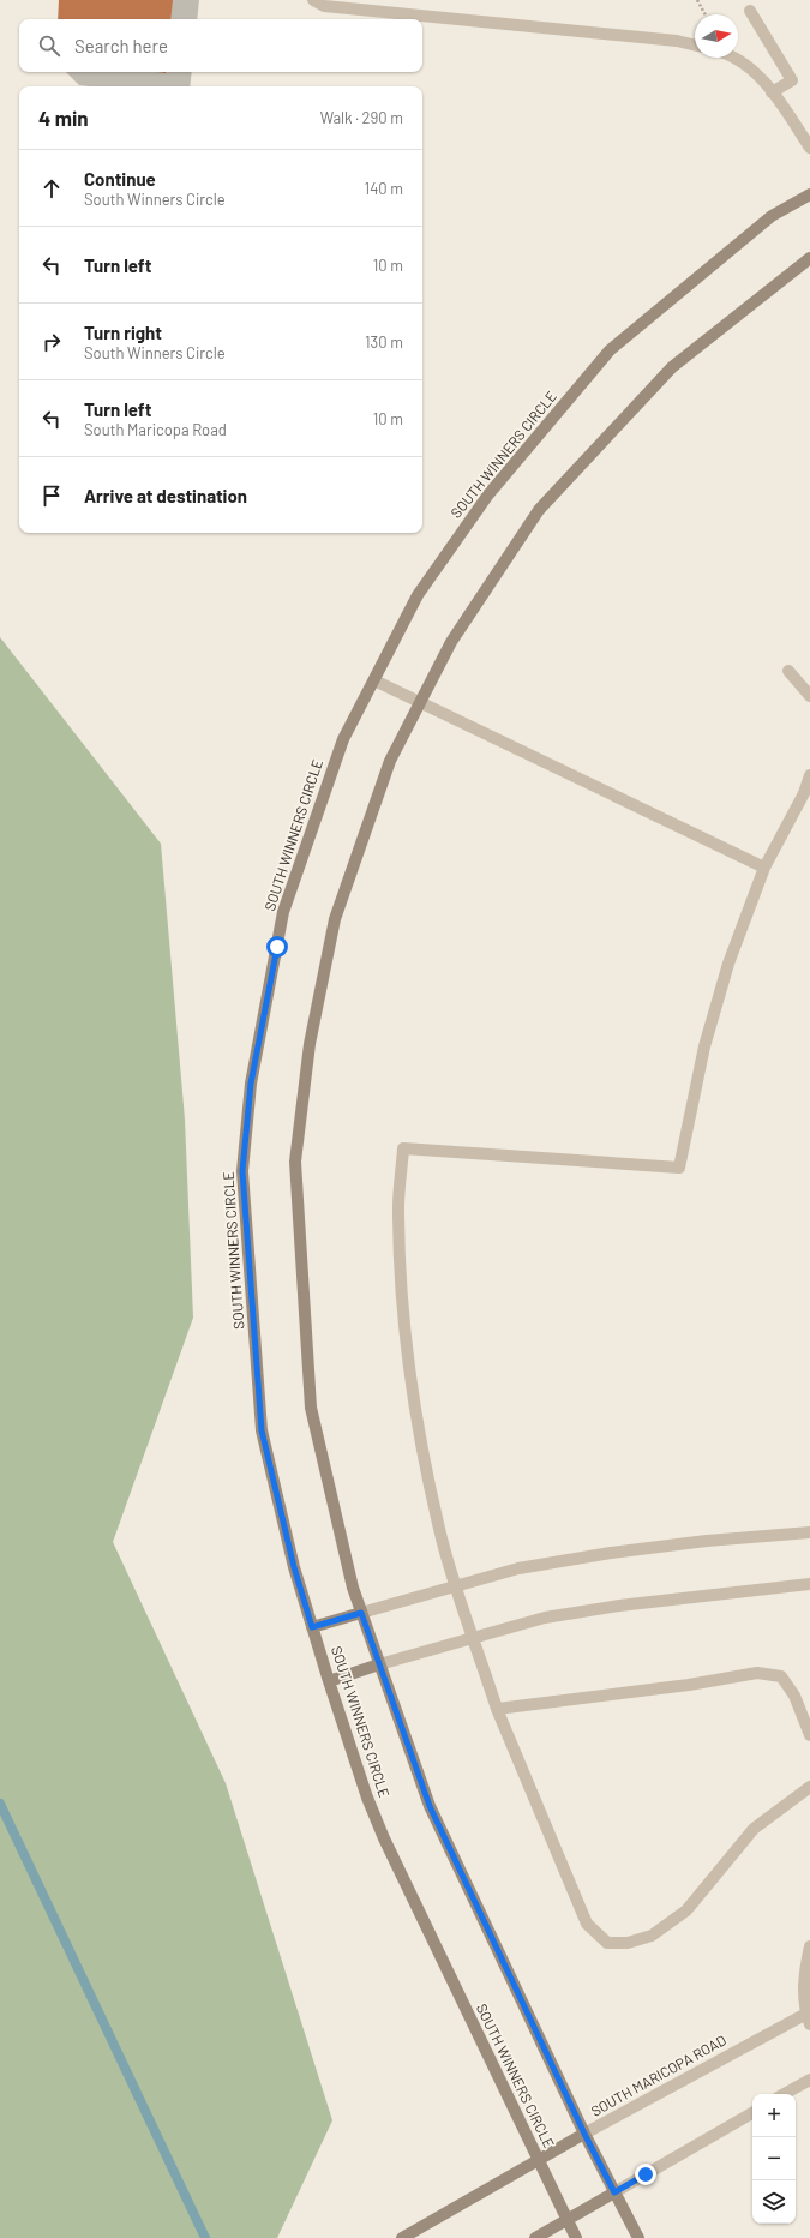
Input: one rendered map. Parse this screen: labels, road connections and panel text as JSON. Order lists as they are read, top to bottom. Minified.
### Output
{"streets":{"street":["SOUTH WINNERS CIRCLE","SOUTH MARICOPA ROAD"]},"crossings":[["SOUTH WINNERS CIRCLE","SOUTH MARICOPA ROAD"]],"north":"right","page":{"search":"Search here","heading":["4 min","Walk · 290 m"],"list":[["Continue","South Winners Circle","140 m"],["Turn left","10 m"],["Turn right","South Winners Circle","130 m"],["Turn left","South Maricopa Road","10 m"],"Arrive at destination"],"map_buttons":["+","−"]}}
